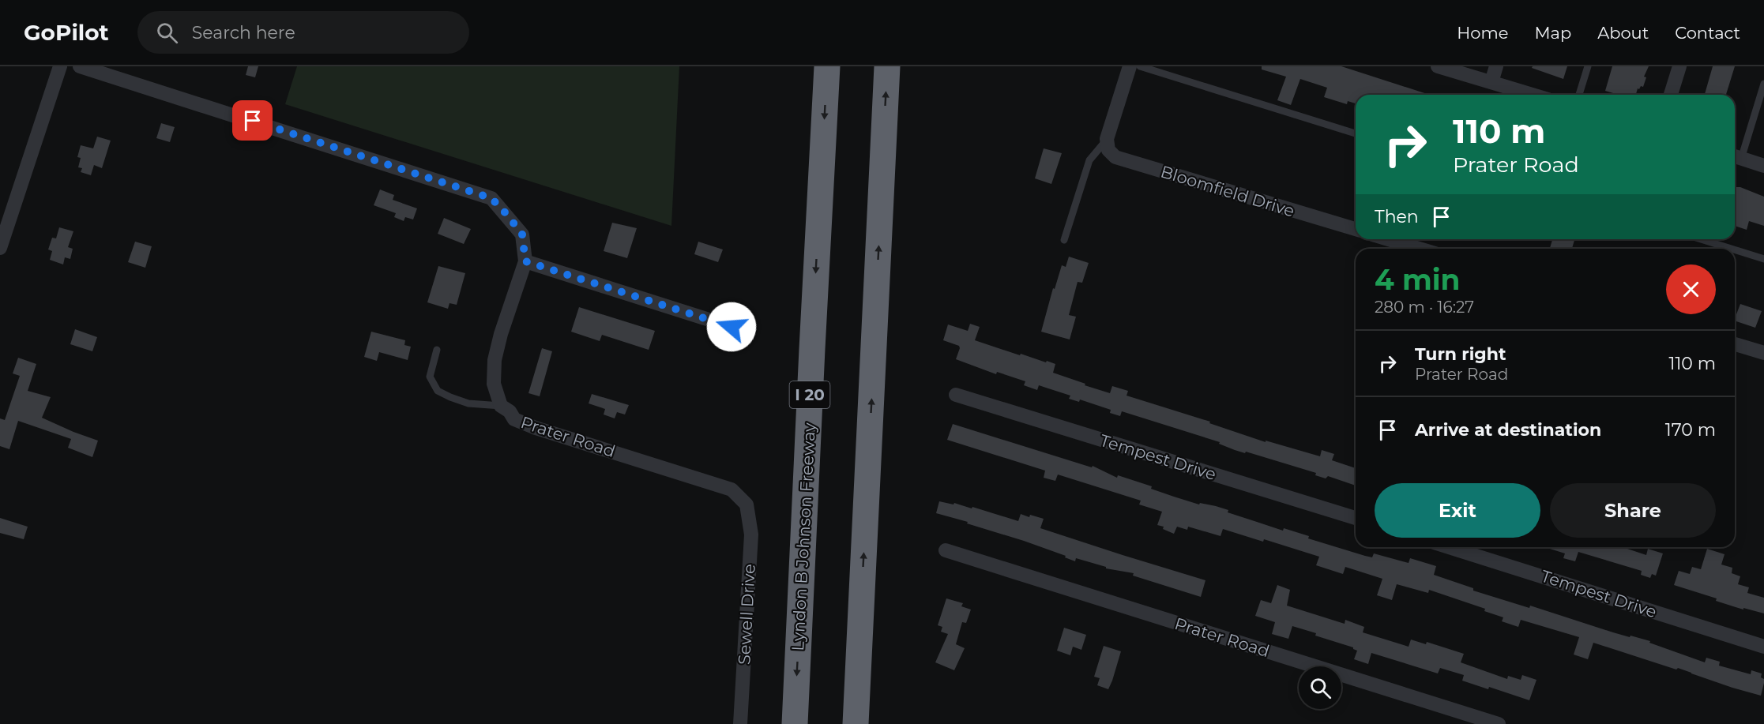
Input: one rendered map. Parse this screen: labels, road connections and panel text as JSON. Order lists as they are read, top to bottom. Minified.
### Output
{"streets":{"highway":["I 20","Lyndon B Johnson Freeway"],"street":["Bloomfield Drive","Prater Road","Tempest Drive","Sewell Drive"]},"crossings":[["Prater Road","Sewell Drive"]],"page":{"header":"GoPilot","search":"Search here","nav":["Home","Map","About","Contact"],"turn":["110 m","Prater Road"],"then":"Then","heading":["4 min","280 m · 16:27"],"list":[{"name":"Turn right","note":"Prater Road","value":"110 m"},{"name":"Arrive at destination","value":"170 m"}],"buttons":["Exit","Share"]}}
